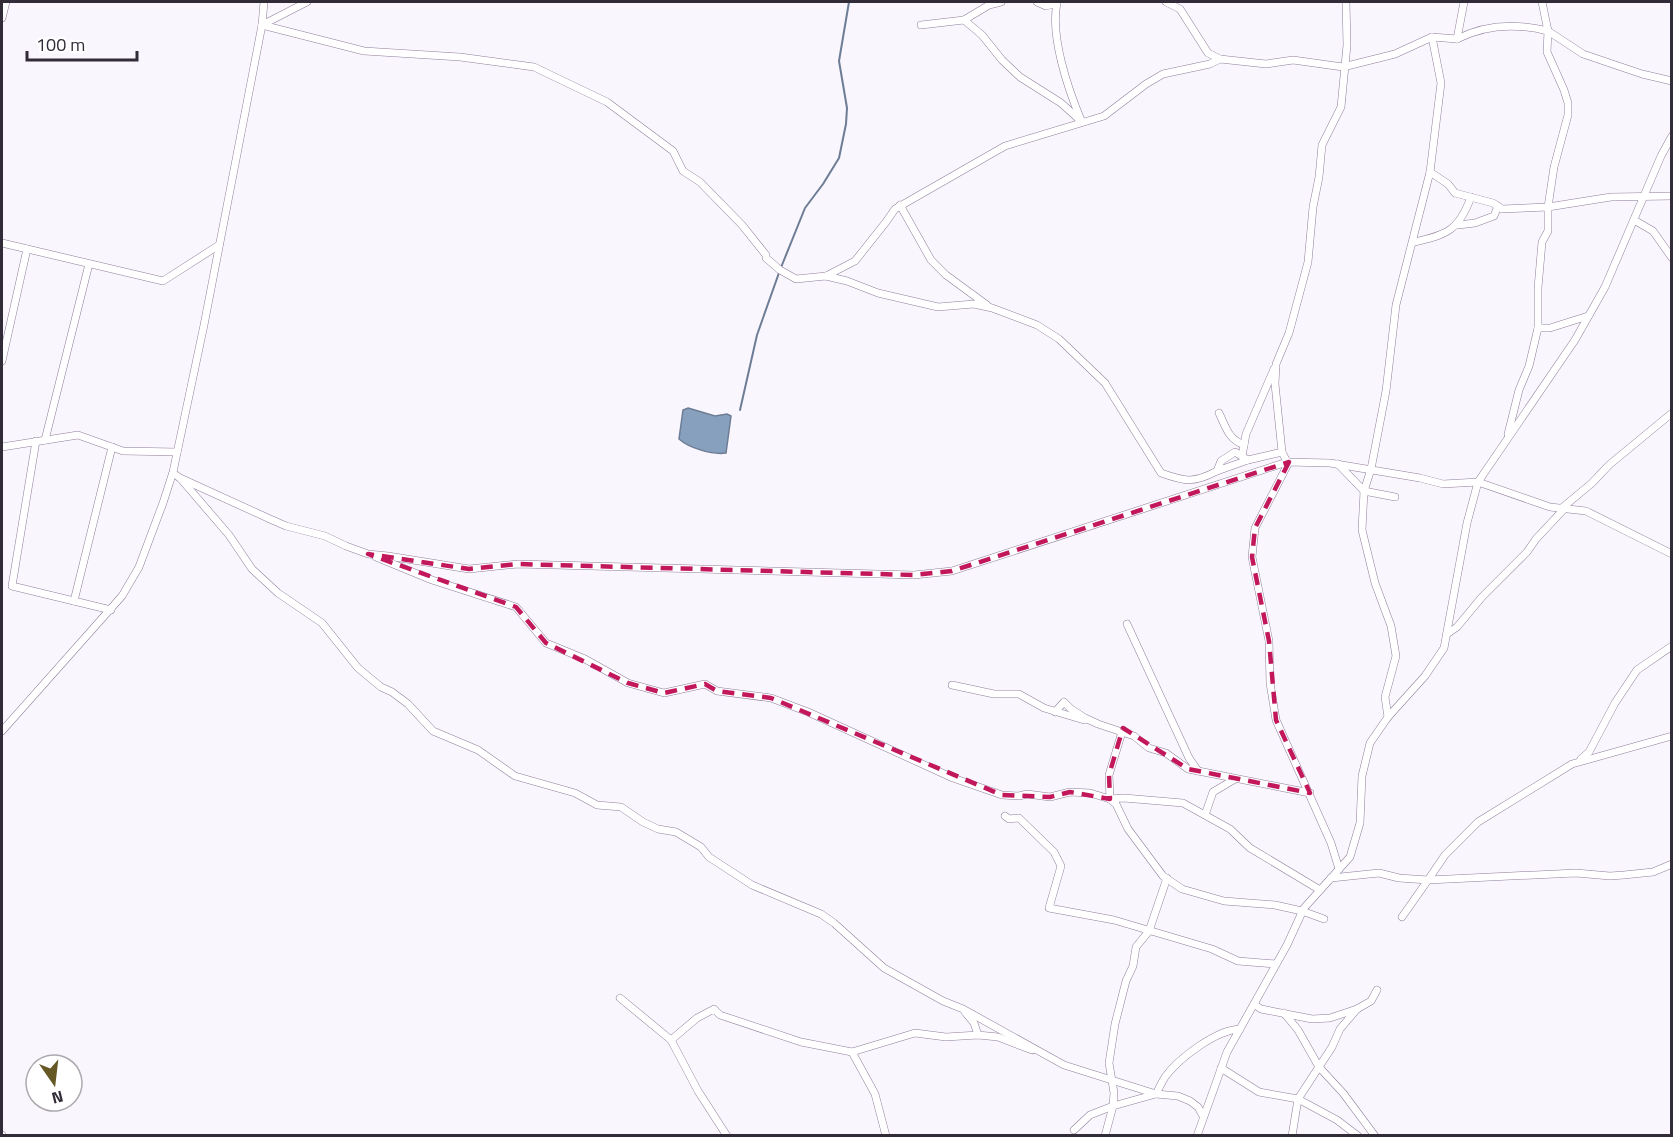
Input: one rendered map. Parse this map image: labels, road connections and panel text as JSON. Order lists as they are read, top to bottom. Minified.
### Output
{"scale_bar":"100 m","north":"bottom"}
